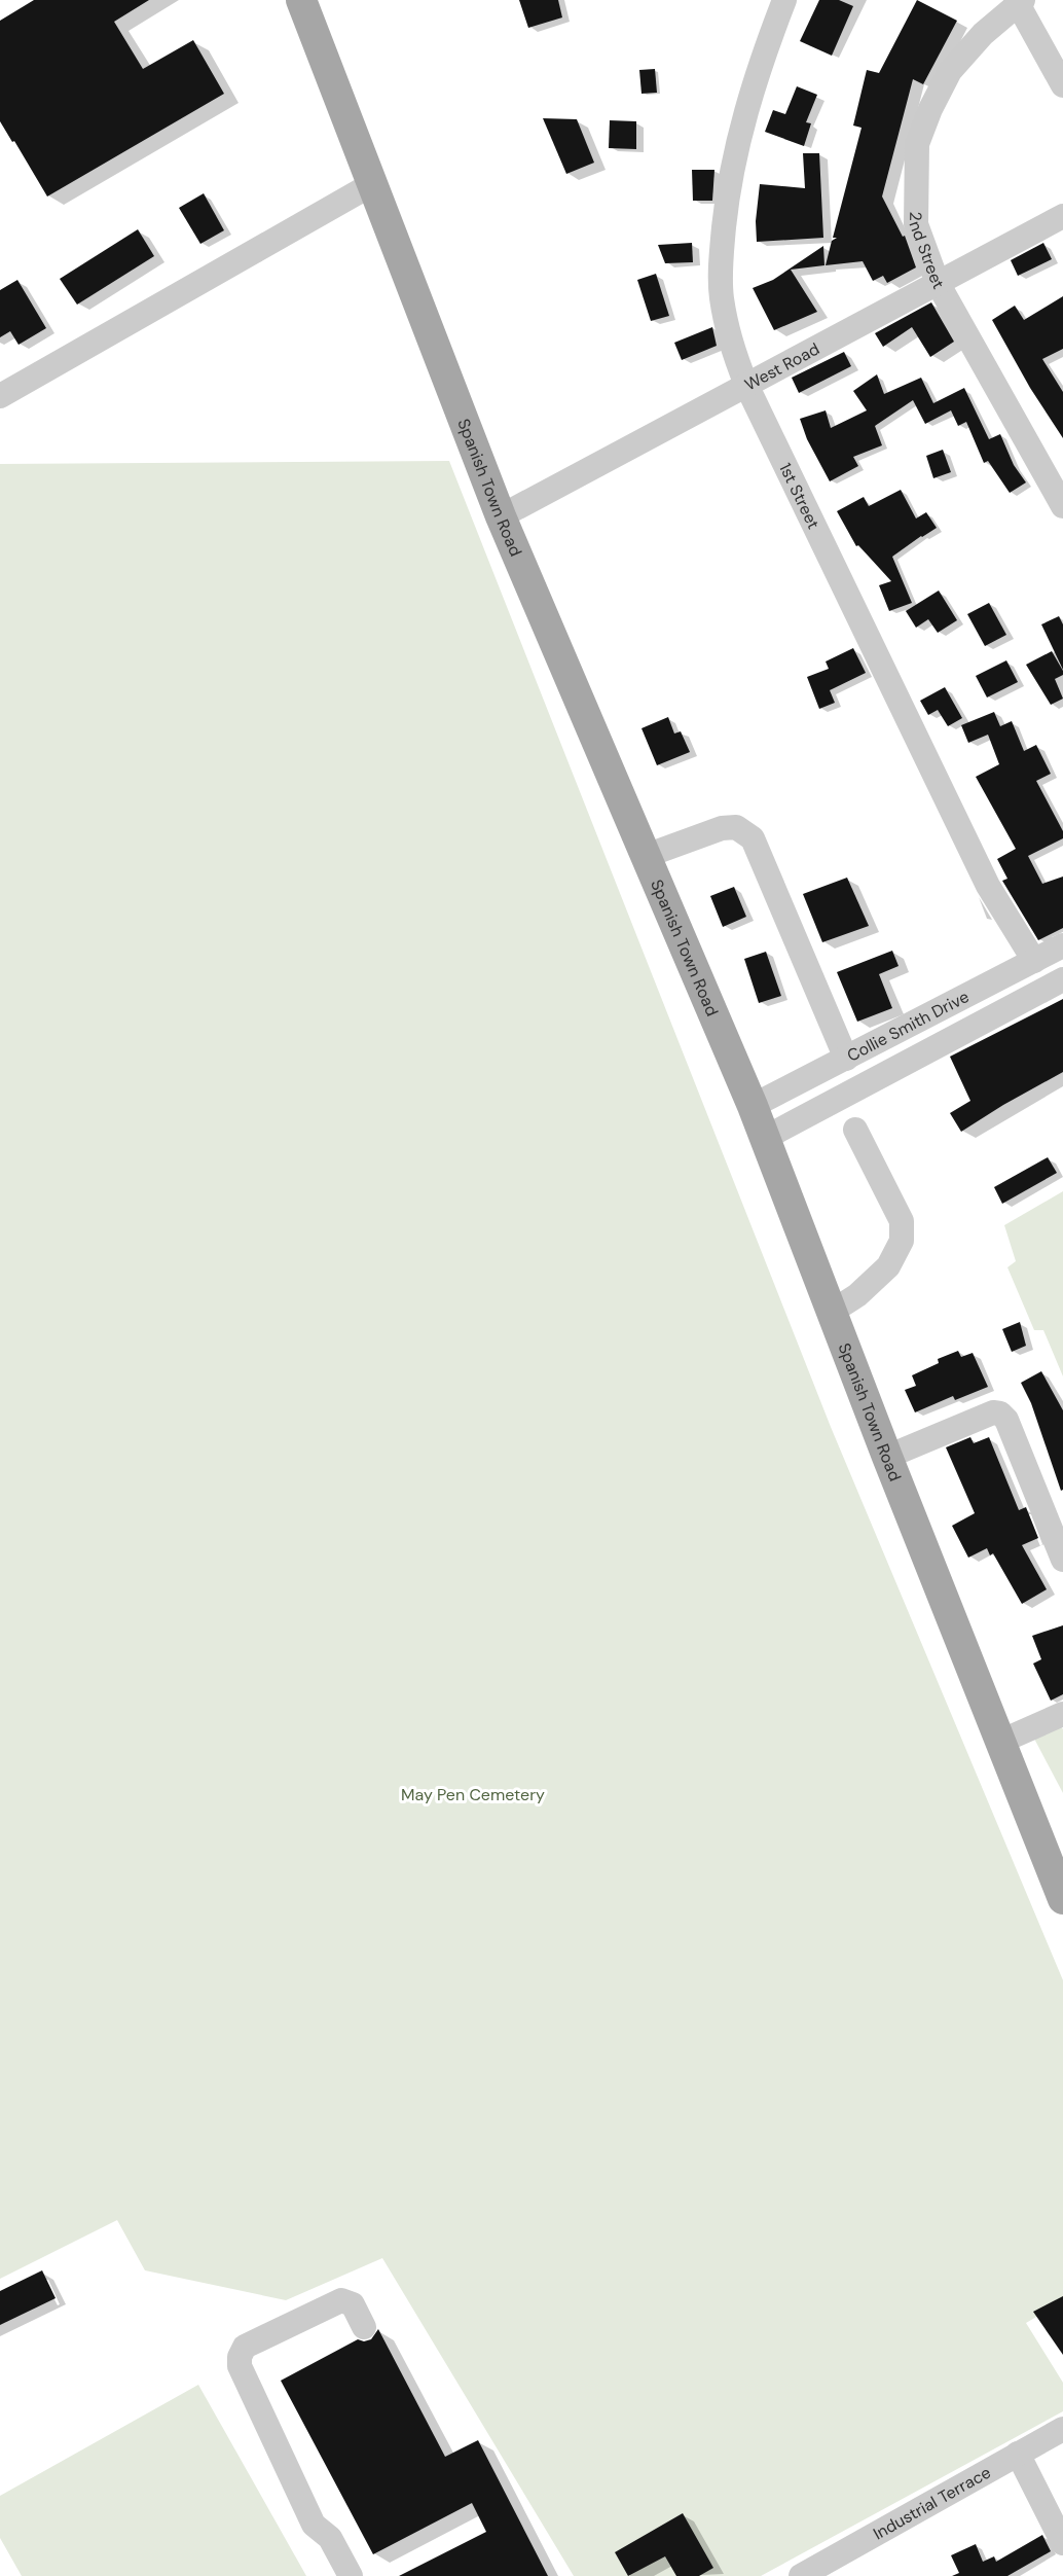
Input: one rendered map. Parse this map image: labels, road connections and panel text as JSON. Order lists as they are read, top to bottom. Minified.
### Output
{"streets":{"main road":["Spanish Town Road"],"street":["2nd Street","West Road","1st Street","Collie Smith Drive","Industrial Terrace"]},"crossings":[["2nd Street","West Road"],["West Road","Spanish Town Road"],["West Road","1st Street"],["Spanish Town Road","Collie Smith Drive"],["1st Street","Collie Smith Drive"]],"parks":["May Pen Cemetery"]}
